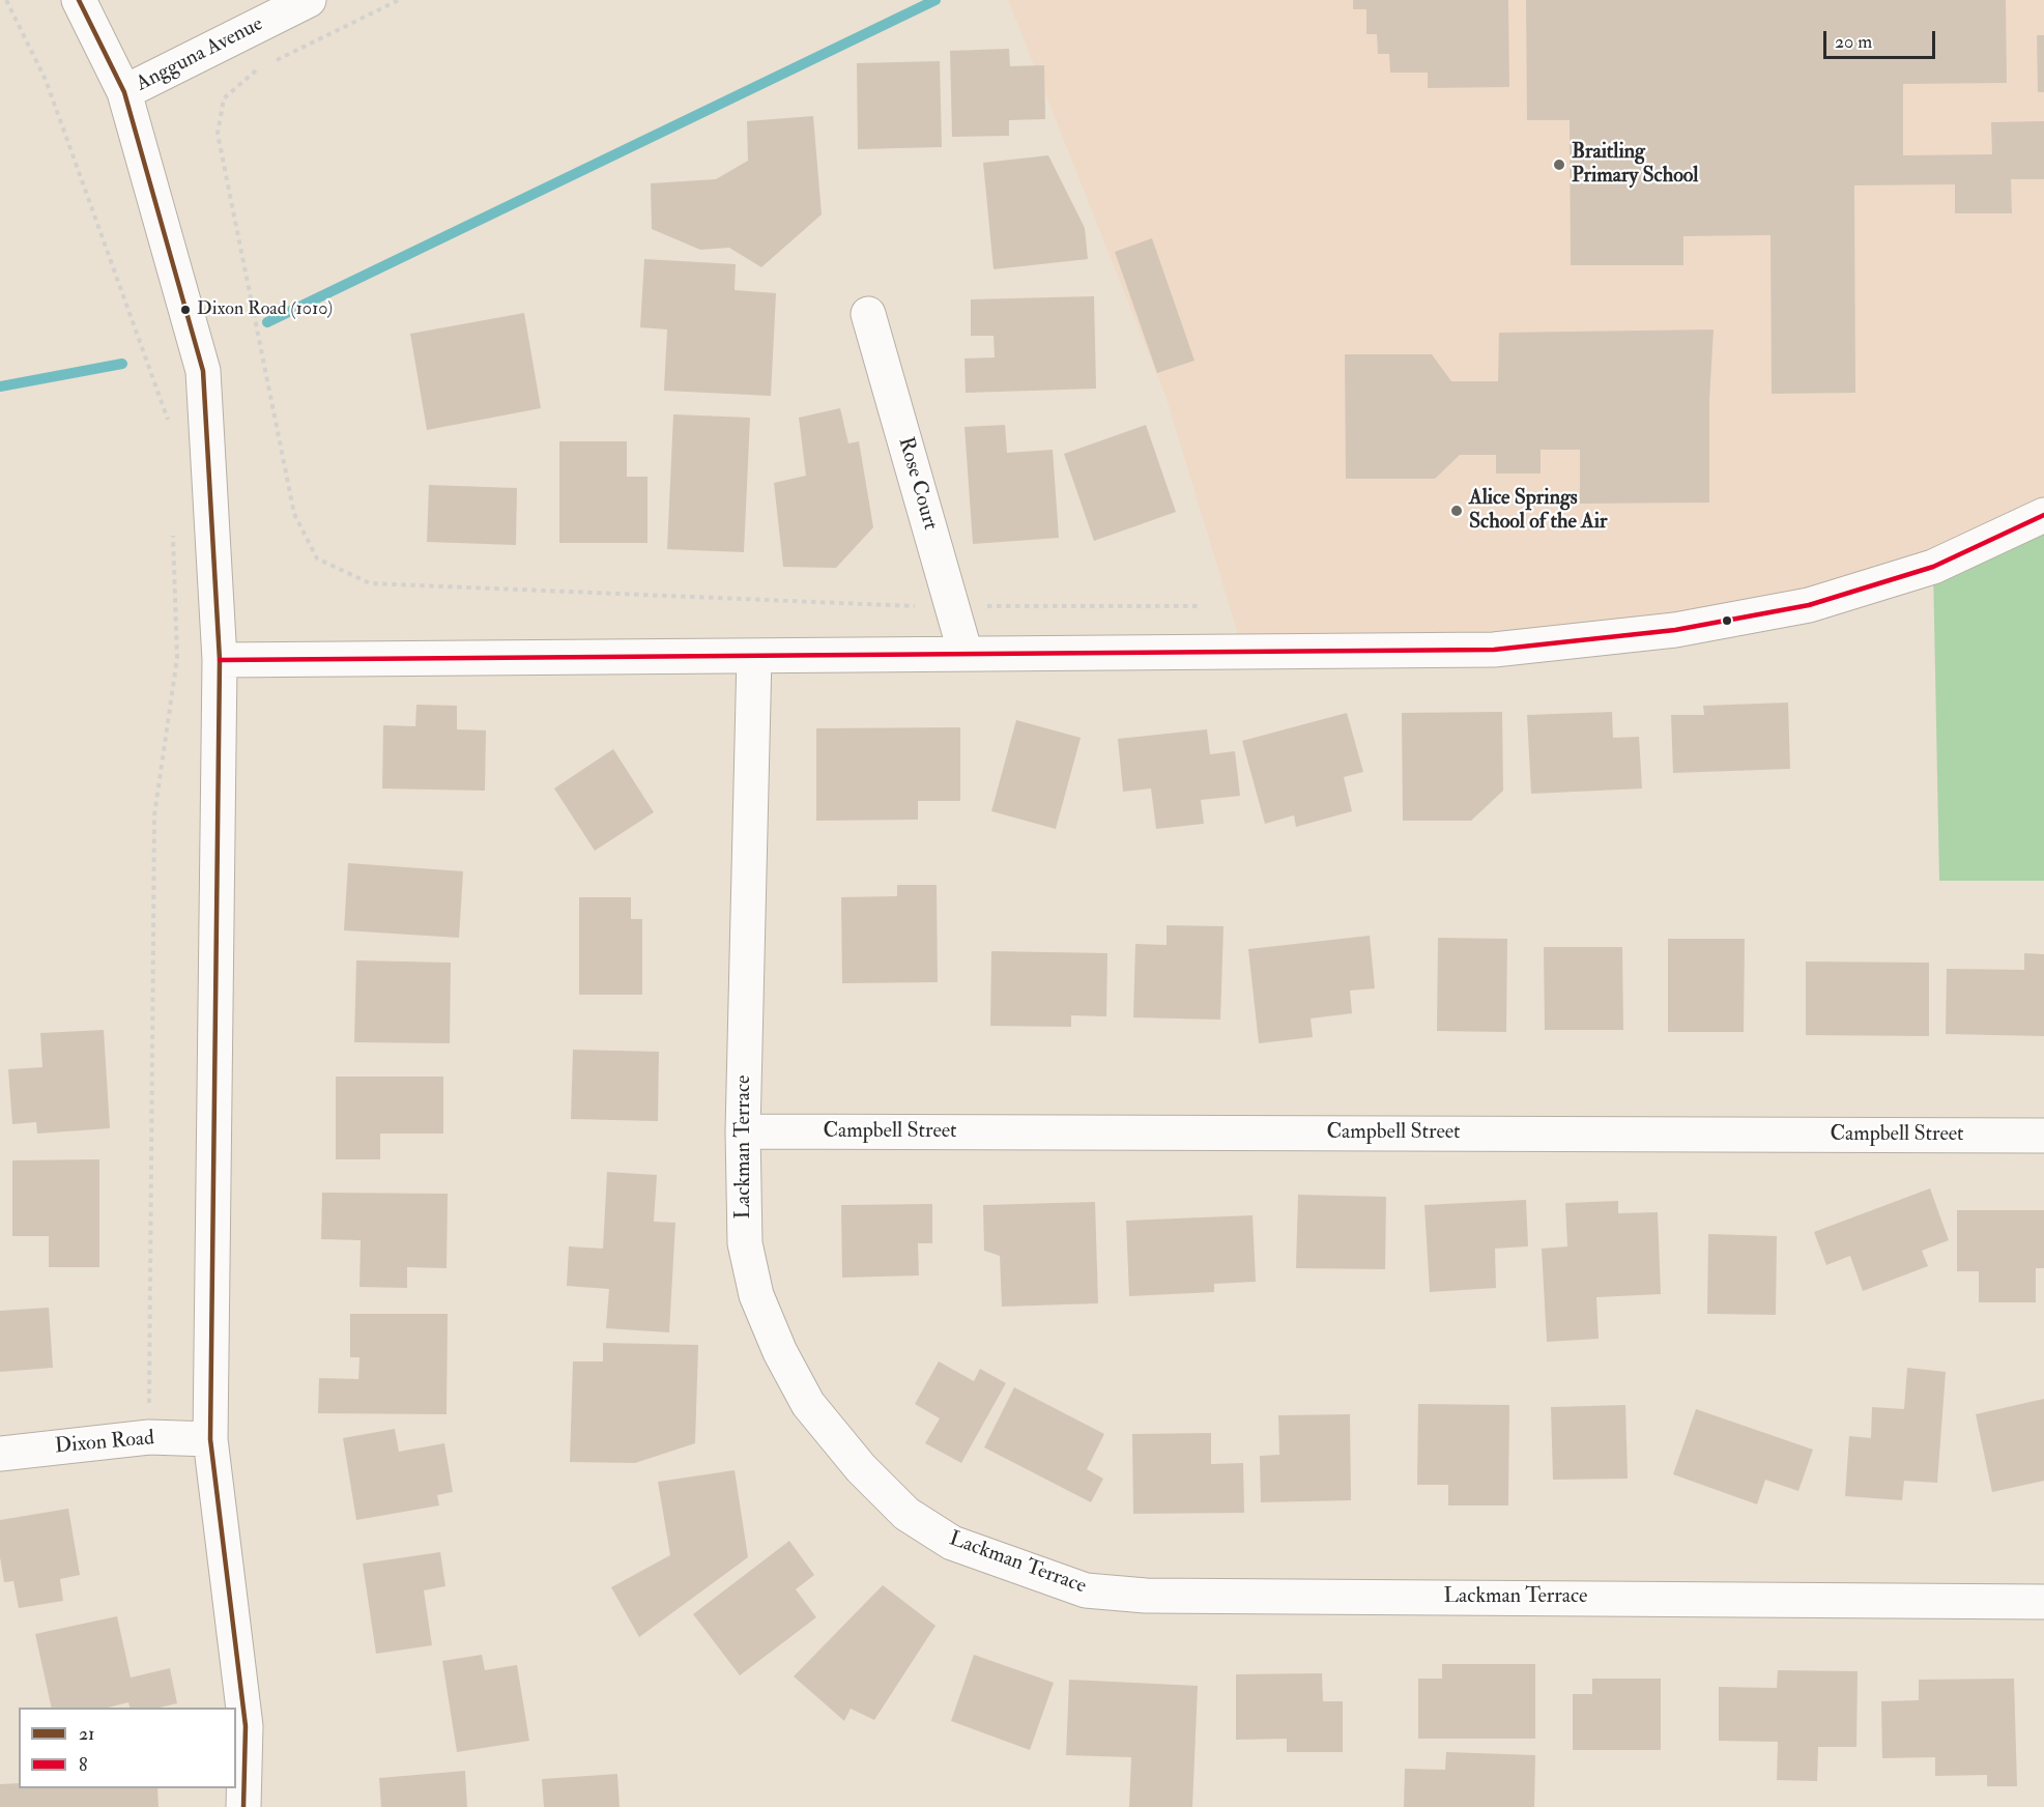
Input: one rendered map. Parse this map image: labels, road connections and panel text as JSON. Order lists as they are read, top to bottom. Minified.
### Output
{"streets":{"street":["Angguna Avenue","Rose Court","Campbell Street","Lackman Terrace","Dixon Road"]},"crossings":[["Campbell Street","Lackman Terrace"]],"places":["Braitling Primary School","Dixon Road (1010)","Alice Springs School of the Air"],"lines":["transit line 21","transit line 8"],"legend":["21","8"],"scale_bar":"20 m"}
